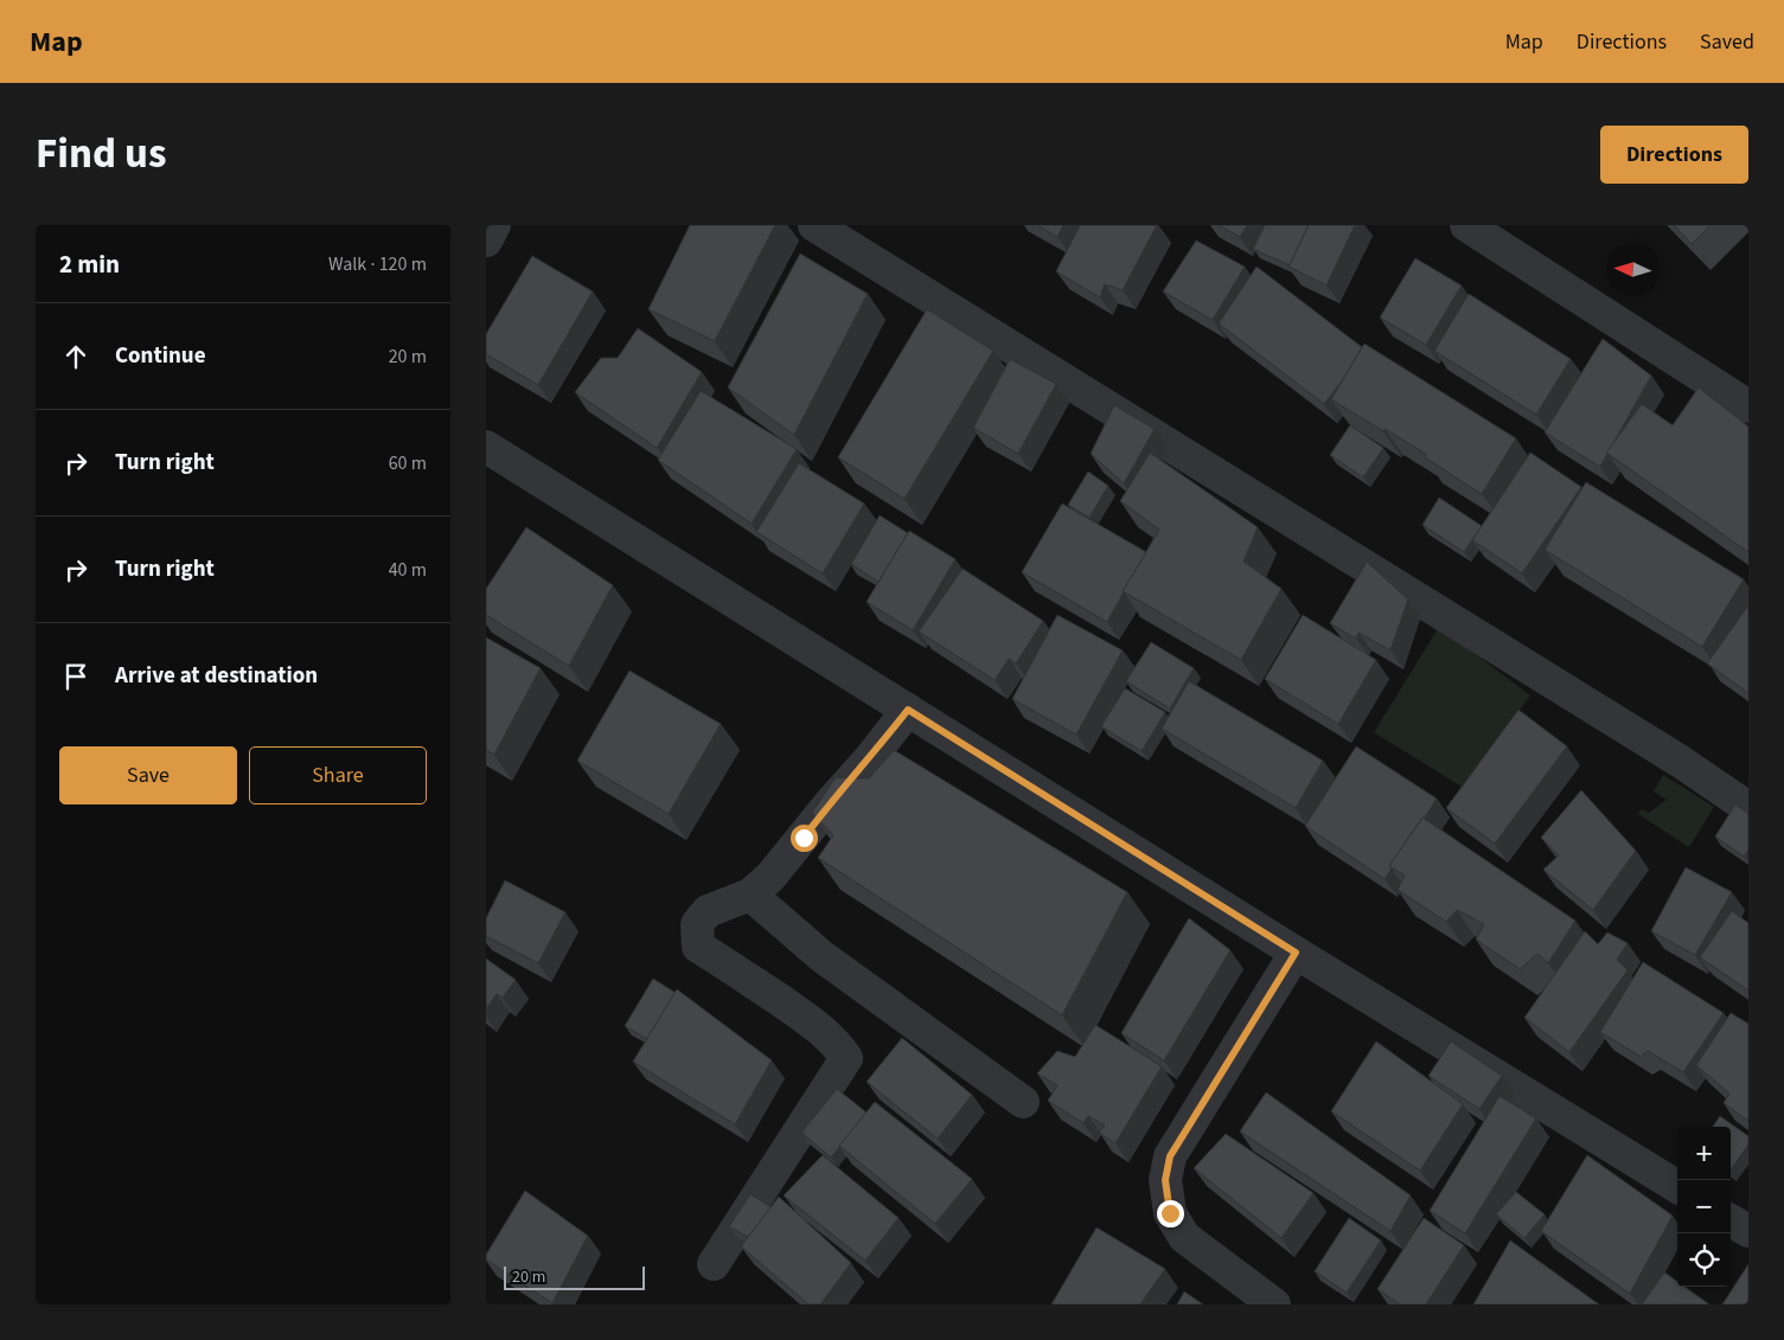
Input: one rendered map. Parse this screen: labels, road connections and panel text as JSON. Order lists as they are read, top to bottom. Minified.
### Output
{"scale_bar":"20 m","north":"left","page":{"header":"Map","nav":["Map","Directions","Saved"],"title":"Find us","buttons":["Directions",["Save","Share"]],"heading":["2 min","Walk · 120 m"],"list":[["Continue","20 m"],["Turn right","60 m"],["Turn right","40 m"],"Arrive at destination"],"map_buttons":["+","−"],"scale":"20 m"}}
